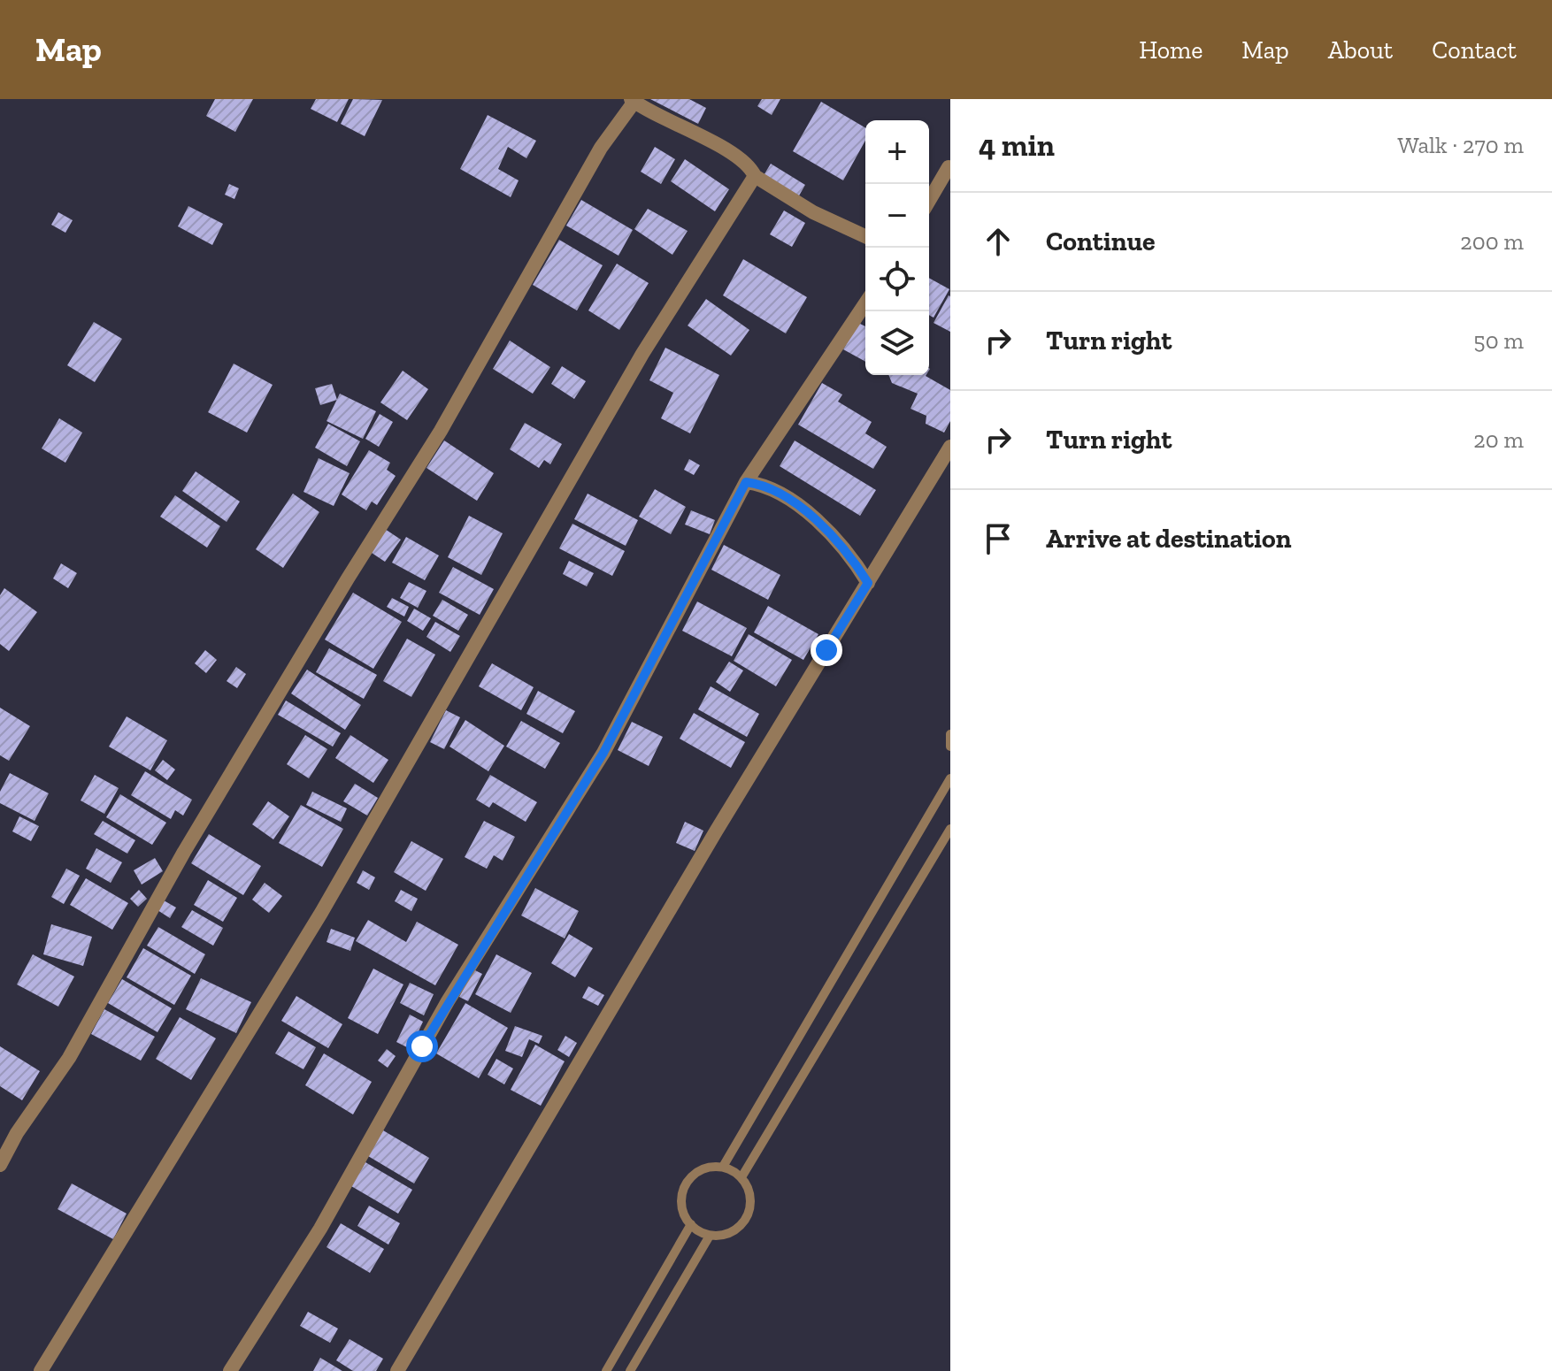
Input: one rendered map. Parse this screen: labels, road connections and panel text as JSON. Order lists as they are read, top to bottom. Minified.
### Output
{"page":{"header":"Map","nav":["Home","Map","About","Contact"],"heading":["4 min","Walk · 270 m"],"map_buttons":["+","−"],"list":[["Continue","200 m"],["Turn right","50 m"],["Turn right","20 m"],"Arrive at destination"]}}
